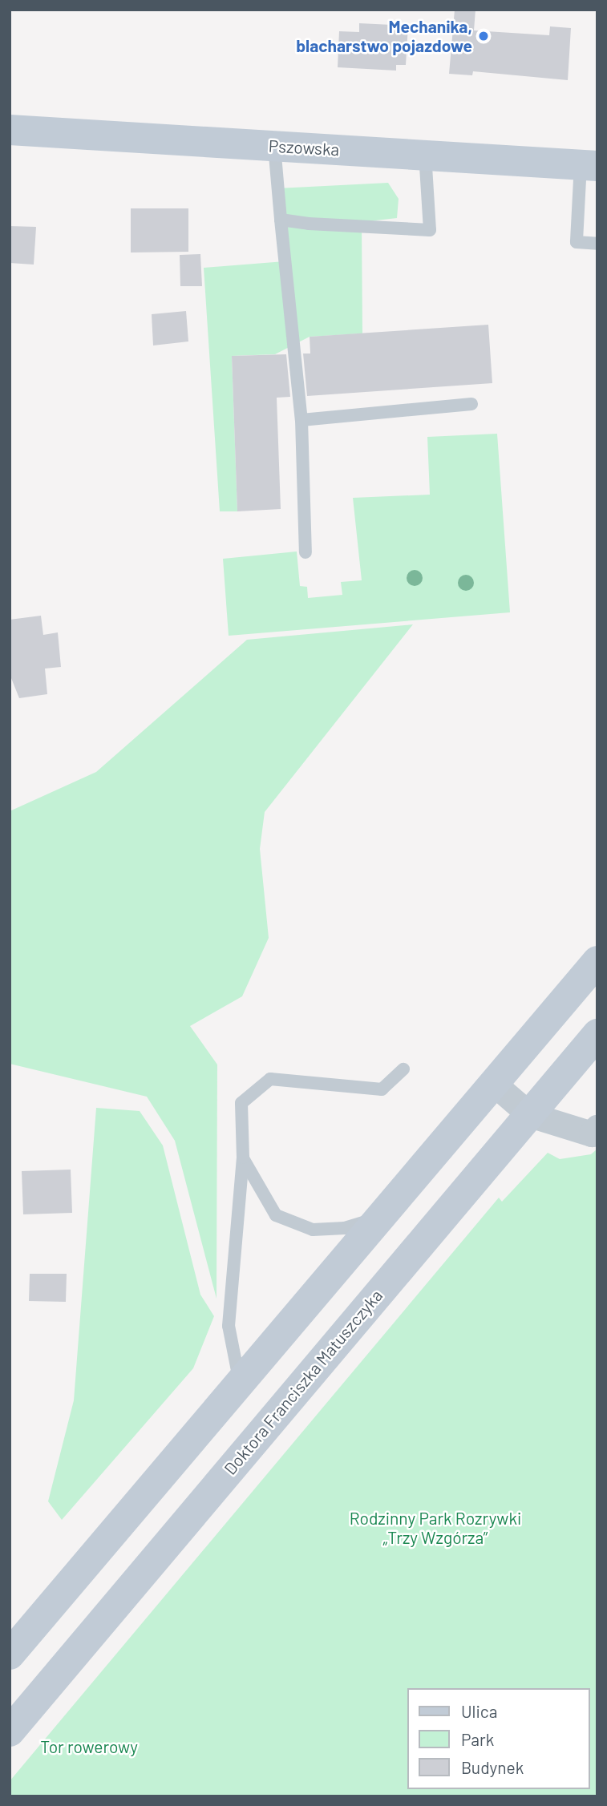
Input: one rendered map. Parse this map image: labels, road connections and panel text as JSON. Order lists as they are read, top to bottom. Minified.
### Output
{"streets":{"main road":["Pszowska","Doktora Franciszka Matuszczyka"]},"parks":["Rodzinny Park Rozrywki „Trzy Wzgórza”","Tor rowerowy"],"places":["Mechanika, blacharstwo pojazdowe"],"legend":["Ulica","Park","Budynek"]}
